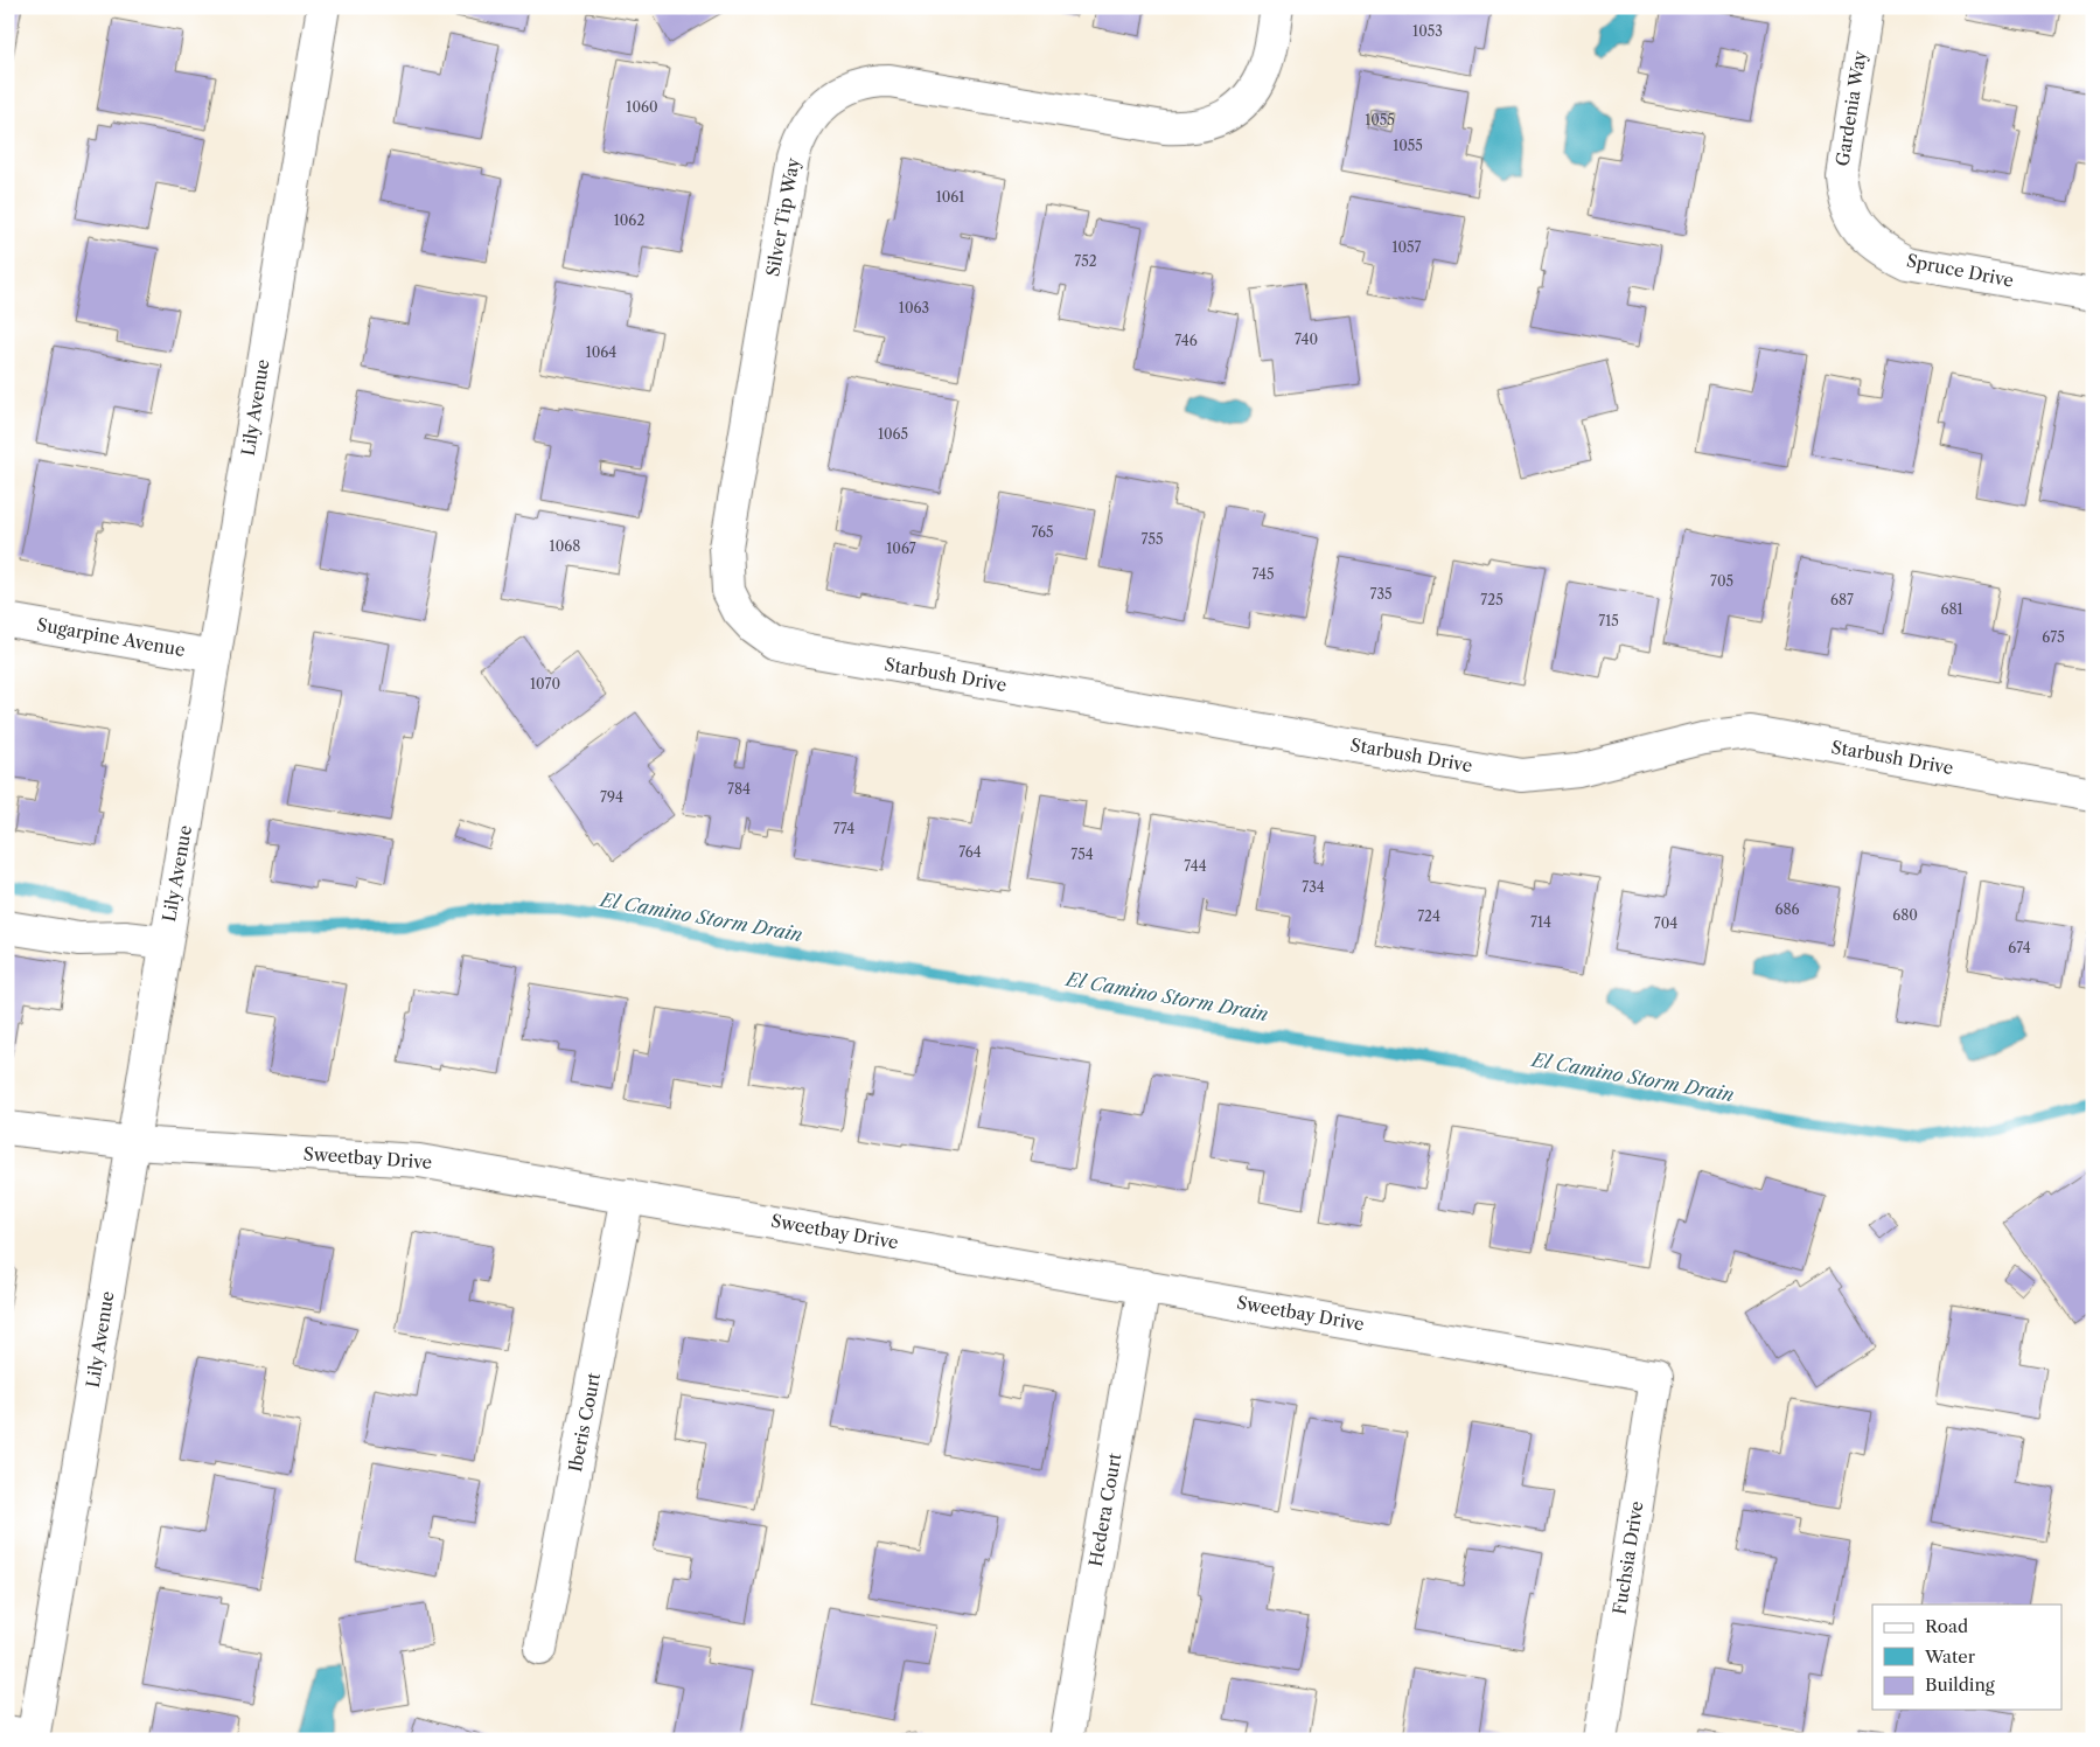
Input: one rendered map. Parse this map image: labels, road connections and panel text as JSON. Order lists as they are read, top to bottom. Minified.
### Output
{"streets":{"street":["Gardenia Way","Silver Tip Way","Spruce Drive","Lily Avenue","Sugarpine Avenue","Starbush Drive","Sweetbay Drive","Iberis Court","Hedera Court","Fuchsia Drive"]},"crossings":[["Gardenia Way","Spruce Drive"],["Silver Tip Way","Starbush Drive"],["Lily Avenue","Sugarpine Avenue"],["Lily Avenue","Sweetbay Drive"],["Sweetbay Drive","Iberis Court"],["Sweetbay Drive","Hedera Court"],["Sweetbay Drive","Fuchsia Drive"]],"water":["El Camino Storm Drain"],"house_numbers":["1053","1060","1055","1055","1061","1062","1057","752","1063","740","746","1064","1065","765","755","1068","1067","745","705","735","725","687","681","715","675","1070","784","794","774","764","754","744","734","686","680","724","714","704","674"],"legend":["Road","Water","Building"]}
